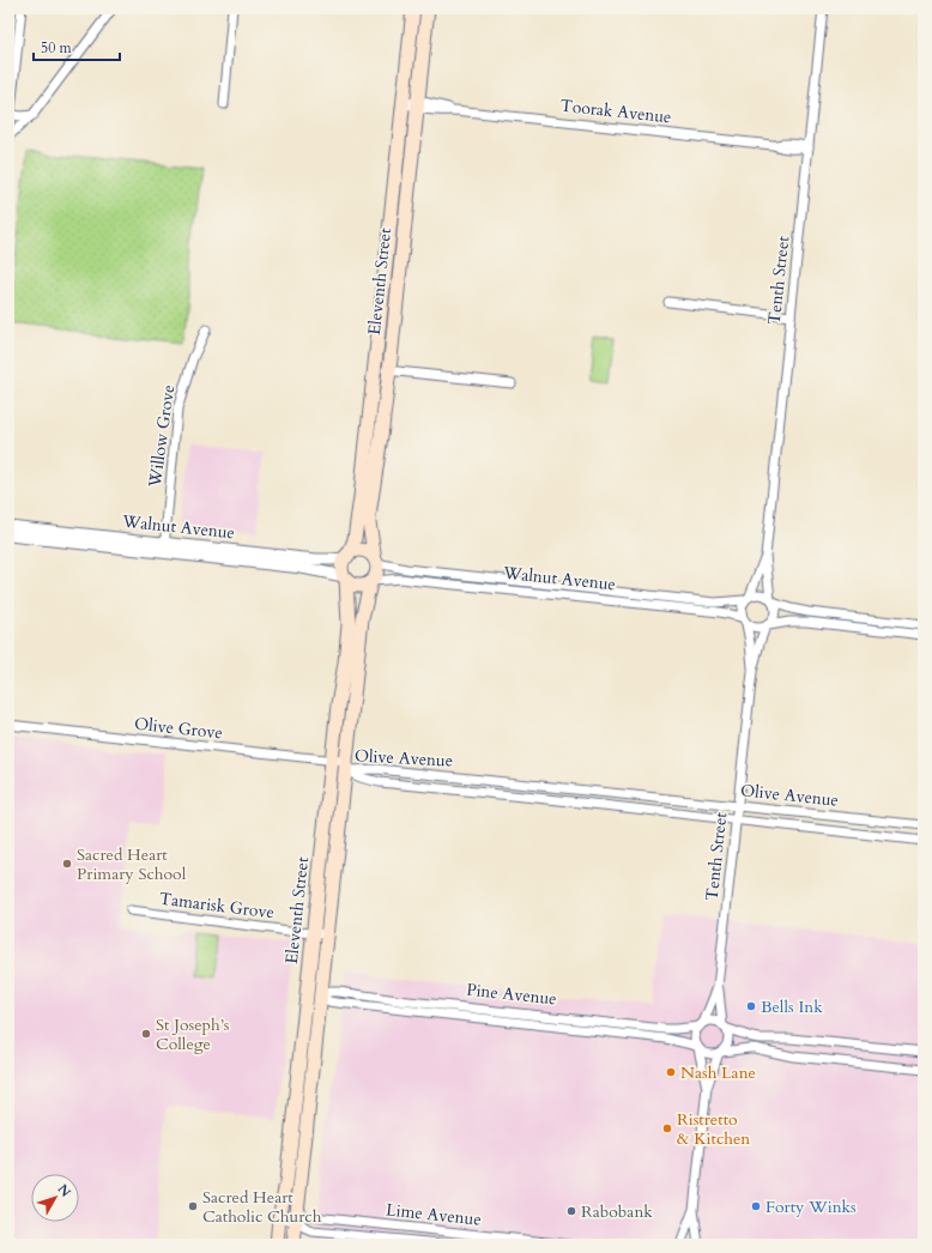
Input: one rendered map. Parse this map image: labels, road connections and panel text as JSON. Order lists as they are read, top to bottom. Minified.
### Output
{"streets":{"main road":["Eleventh Street","Pine Avenue"],"street":["Toorak Avenue","Tenth Street","Willow Grove","Walnut Avenue","Olive Grove","Olive Avenue","Tamarisk Grove","Lime Avenue"]},"crossings":[["Toorak Avenue","Tenth Street"],["Toorak Avenue","Eleventh Street"],["Tenth Street","Walnut Avenue"],["Tenth Street","Olive Avenue"],["Tenth Street","Pine Avenue"],["Eleventh Street","Walnut Avenue"],["Eleventh Street","Olive Grove"],["Eleventh Street","Olive Avenue"],["Eleventh Street","Tamarisk Grove"],["Eleventh Street","Pine Avenue"],["Eleventh Street","Lime Avenue"],["Willow Grove","Walnut Avenue"],["Olive Grove","Olive Avenue"]],"places":["Sacred Heart Primary School","Bells Ink","St Joseph’s College","Nash Lane","Ristretto & Kitchen","Sacred Heart Catholic Church","Forty Winks","Rabobank"],"scale_bar":"50 m","north":"top right"}
